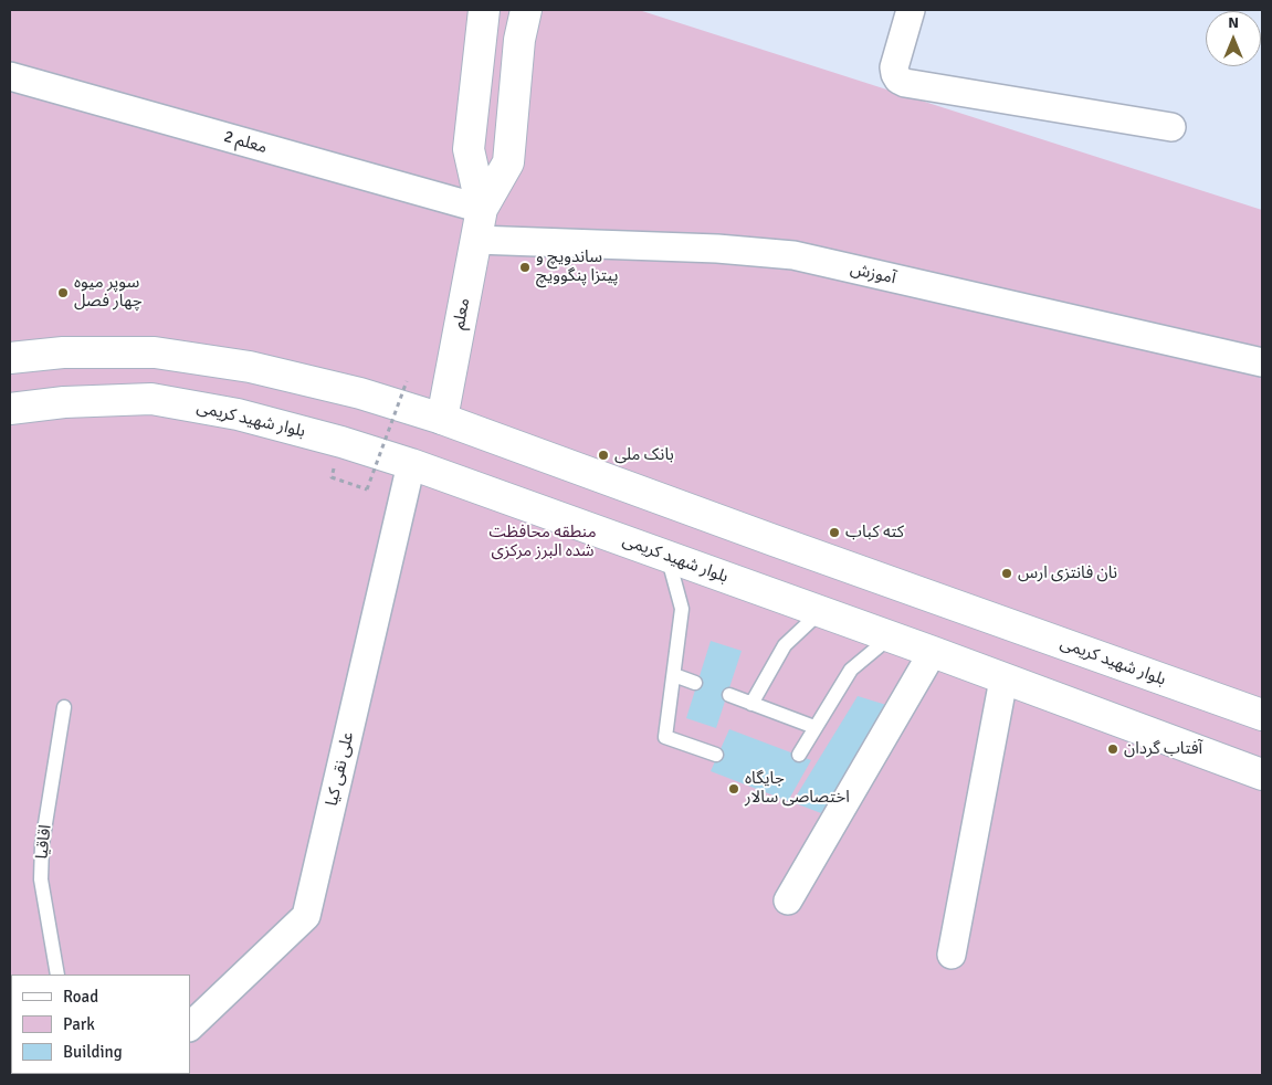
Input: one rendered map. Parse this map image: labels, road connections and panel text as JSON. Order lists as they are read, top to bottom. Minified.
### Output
{"streets":{"main road":["معلم","بلوار شهید کریمی"],"street":["معلم 2","آموزش","علی نقی کیا"],"lane":["اقاقیا"]},"crossings":[["معلم 2","معلم"],["آموزش","معلم"],["معلم","بلوار شهید کریمی"],["بلوار شهید کریمی","علی نقی کیا"]],"parks":["منطقه محافظت شده البرز مرکزی"],"places":["ساندویچ و پیتزا پنگوویچ","سوپر ميوه چهار فصل","بانک ملی","کته کباب","نان فانتزی ارس","آفتاب گردان","جایگاه اختصاصی سالار"],"legend":["Road","Park","Building"],"north":"top"}
